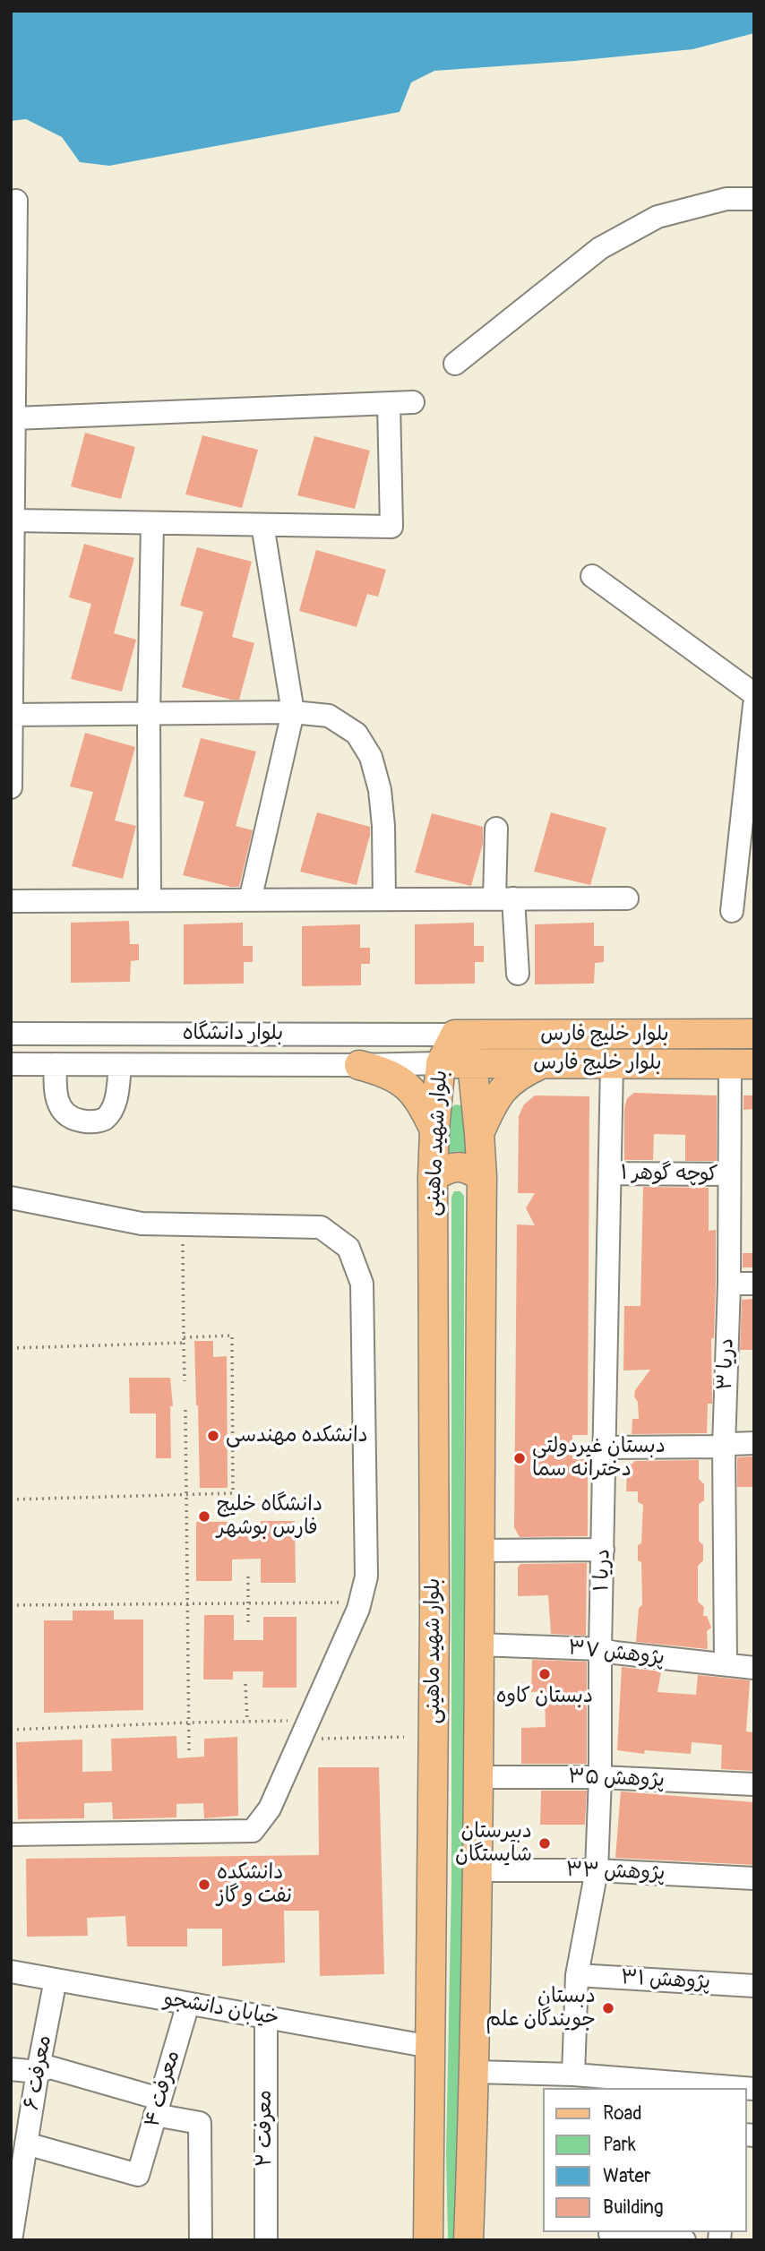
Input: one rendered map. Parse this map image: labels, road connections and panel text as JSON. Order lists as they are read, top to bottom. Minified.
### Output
{"streets":{"main road":["بلوار خلیج ‌فارس","بلوار خلیج‌ فارس","بلوار شهید ماهینی"],"street":["بلوار دانشگاه","کوچه گوهر ۱","دریا ۳","دریا ۱","پژوهش ۳۷","پژوهش ۳۵","پژوهش ۳۳","پژوهش ۳۱","خیابان دانشجو","معرفت ۶","معرفت ۴","معرفت ۲"]},"crossings":[["بلوار دانشگاه","بلوار خلیج ‌فارس"],["بلوار دانشگاه","بلوار خلیج‌ فارس"],["بلوار دانشگاه","بلوار شهید ماهینی"],["بلوار خلیج ‌فارس","بلوار شهید ماهینی"],["بلوار خلیج‌ فارس","بلوار شهید ماهینی"],["بلوار خلیج‌ فارس","دریا ۳"],["بلوار خلیج‌ فارس","دریا ۱"],["بلوار شهید ماهینی","پژوهش ۳۷"],["بلوار شهید ماهینی","پژوهش ۳۵"],["بلوار شهید ماهینی","پژوهش ۳۳"],["بلوار شهید ماهینی","خیابان دانشجو"],["کوچه گوهر ۱","دریا ۳"],["کوچه گوهر ۱","دریا ۱"],["دریا ۳","پژوهش ۳۷"],["دریا ۱","پژوهش ۳۷"],["دریا ۱","پژوهش ۳۵"],["دریا ۱","پژوهش ۳۳"],["دریا ۱","پژوهش ۳۱"],["خیابان دانشجو","معرفت ۶"],["خیابان دانشجو","معرفت ۴"],["خیابان دانشجو","معرفت ۲"],["معرفت ۶","معرفت ۴"]],"places":["دانشکده مهندسی","دبستان غیردولتی دخترانه سما","دانشگاه خلیج فارس بوشهر","دبستان کاوه","دبیرستان شایستگان","دانشکده نفت و گاز","دبستان جویندگان علم"],"legend":["Road","Park","Water","Building"]}
